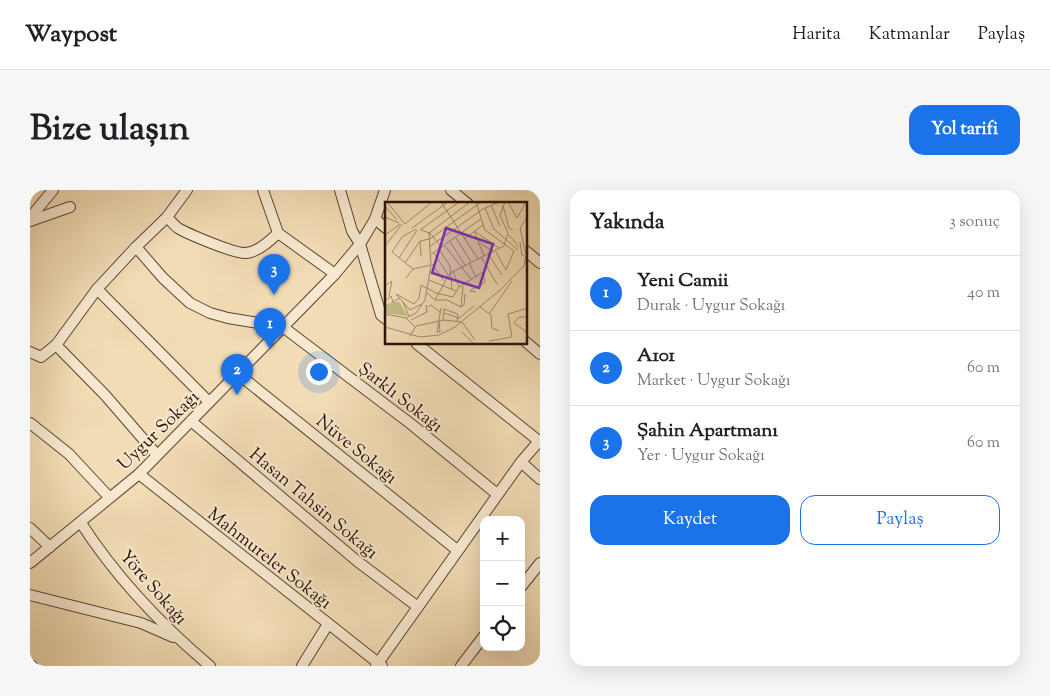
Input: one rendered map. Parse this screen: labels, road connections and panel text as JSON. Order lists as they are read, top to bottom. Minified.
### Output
{"streets":{"street":["Şarklı Sokağı","Uygur Sokağı","Nüve Sokağı","Hasan Tahsin Sokağı","Mahmureler Sokağı","Yöre Sokağı"]},"crossings":[["Şarklı Sokağı","Uygur Sokağı"],["Uygur Sokağı","Nüve Sokağı"],["Uygur Sokağı","Hasan Tahsin Sokağı"],["Uygur Sokağı","Mahmureler Sokağı"],["Uygur Sokağı","Yöre Sokağı"]],"page":{"header":"Waypost","nav":["Harita","Katmanlar","Paylaş"],"title":"Bize ulaşın","buttons":["Yol tarifi",["Kaydet","Paylaş"]],"heading":["Yakında","3 sonuç"],"pins":["3","1","2"],"list":[{"mark":"1","name":"Yeni Camii","note":"Durak · Uygur Sokağı","value":"40 m"},{"mark":"2","name":"A101","note":"Market · Uygur Sokağı","value":"60 m"},{"mark":"3","name":"Şahin Apartmanı","note":"Yer · Uygur Sokağı","value":"60 m"}],"map_buttons":["+","−"]}}
